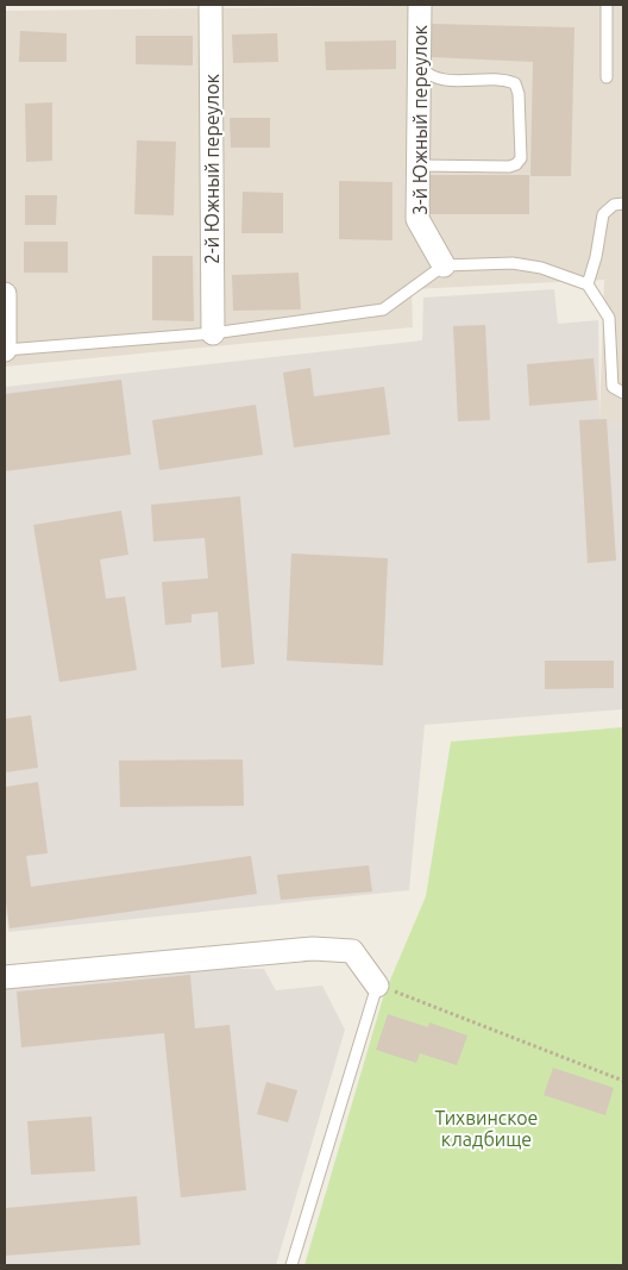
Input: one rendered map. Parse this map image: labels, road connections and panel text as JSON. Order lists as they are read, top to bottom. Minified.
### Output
{"streets":{"street":["3-й Южный переулок","2-й Южный переулок"]},"parks":["Тихвинское кладбище"]}
